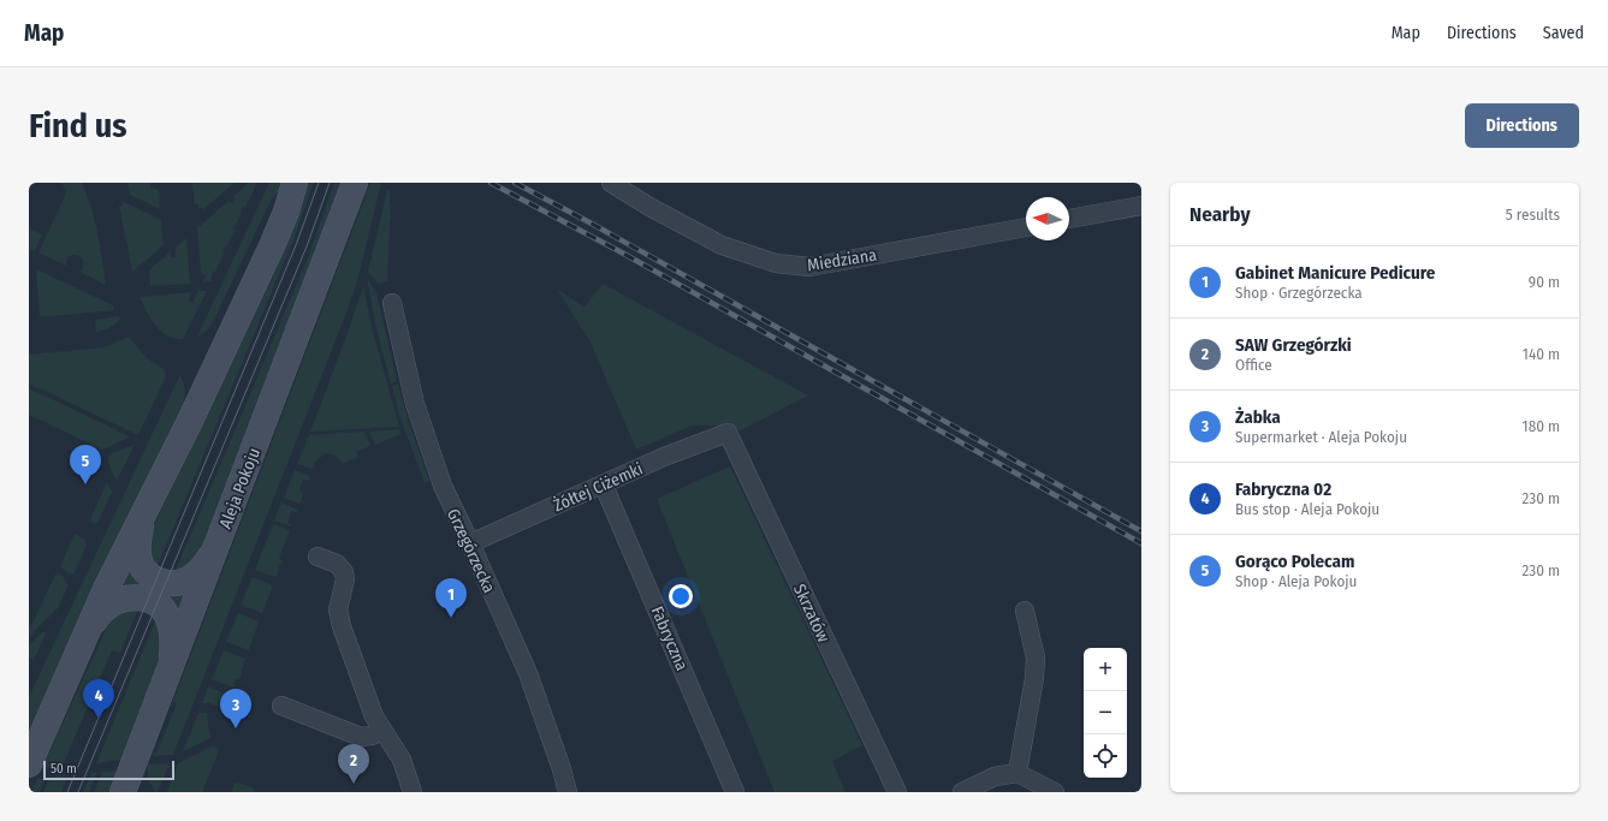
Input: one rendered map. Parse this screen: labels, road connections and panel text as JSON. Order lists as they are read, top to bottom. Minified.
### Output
{"streets":{"main road":["Aleja Pokoju"],"street":["Miedziana","Żółtej Ciżemki","Grzegórzecka","Skrzatów","Fabryczna"]},"crossings":[["Żółtej Ciżemki","Grzegórzecka"],["Żółtej Ciżemki","Skrzatów"],["Żółtej Ciżemki","Fabryczna"]],"scale_bar":"50 m","north":"left","page":{"header":"Map","nav":["Map","Directions","Saved"],"buttons":"Directions","title":"Find us","heading":["Nearby","5 results"],"list":[{"mark":"1","name":"Gabinet Manicure Pedicure","note":"Shop · Grzegórzecka","value":"90 m"},{"mark":"2","name":"SAW Grzegórzki","note":"Office","value":"140 m"},{"mark":"3","name":"Żabka","note":"Supermarket · Aleja Pokoju","value":"180 m"},{"mark":"4","name":"Fabryczna 02","note":"Bus stop · Aleja Pokoju","value":"230 m"},{"mark":"5","name":"Gorąco Polecam","note":"Shop · Aleja Pokoju","value":"230 m"}],"pins":["5","1","4","3","2"],"map_buttons":["+","−"],"scale":"50 m"}}
